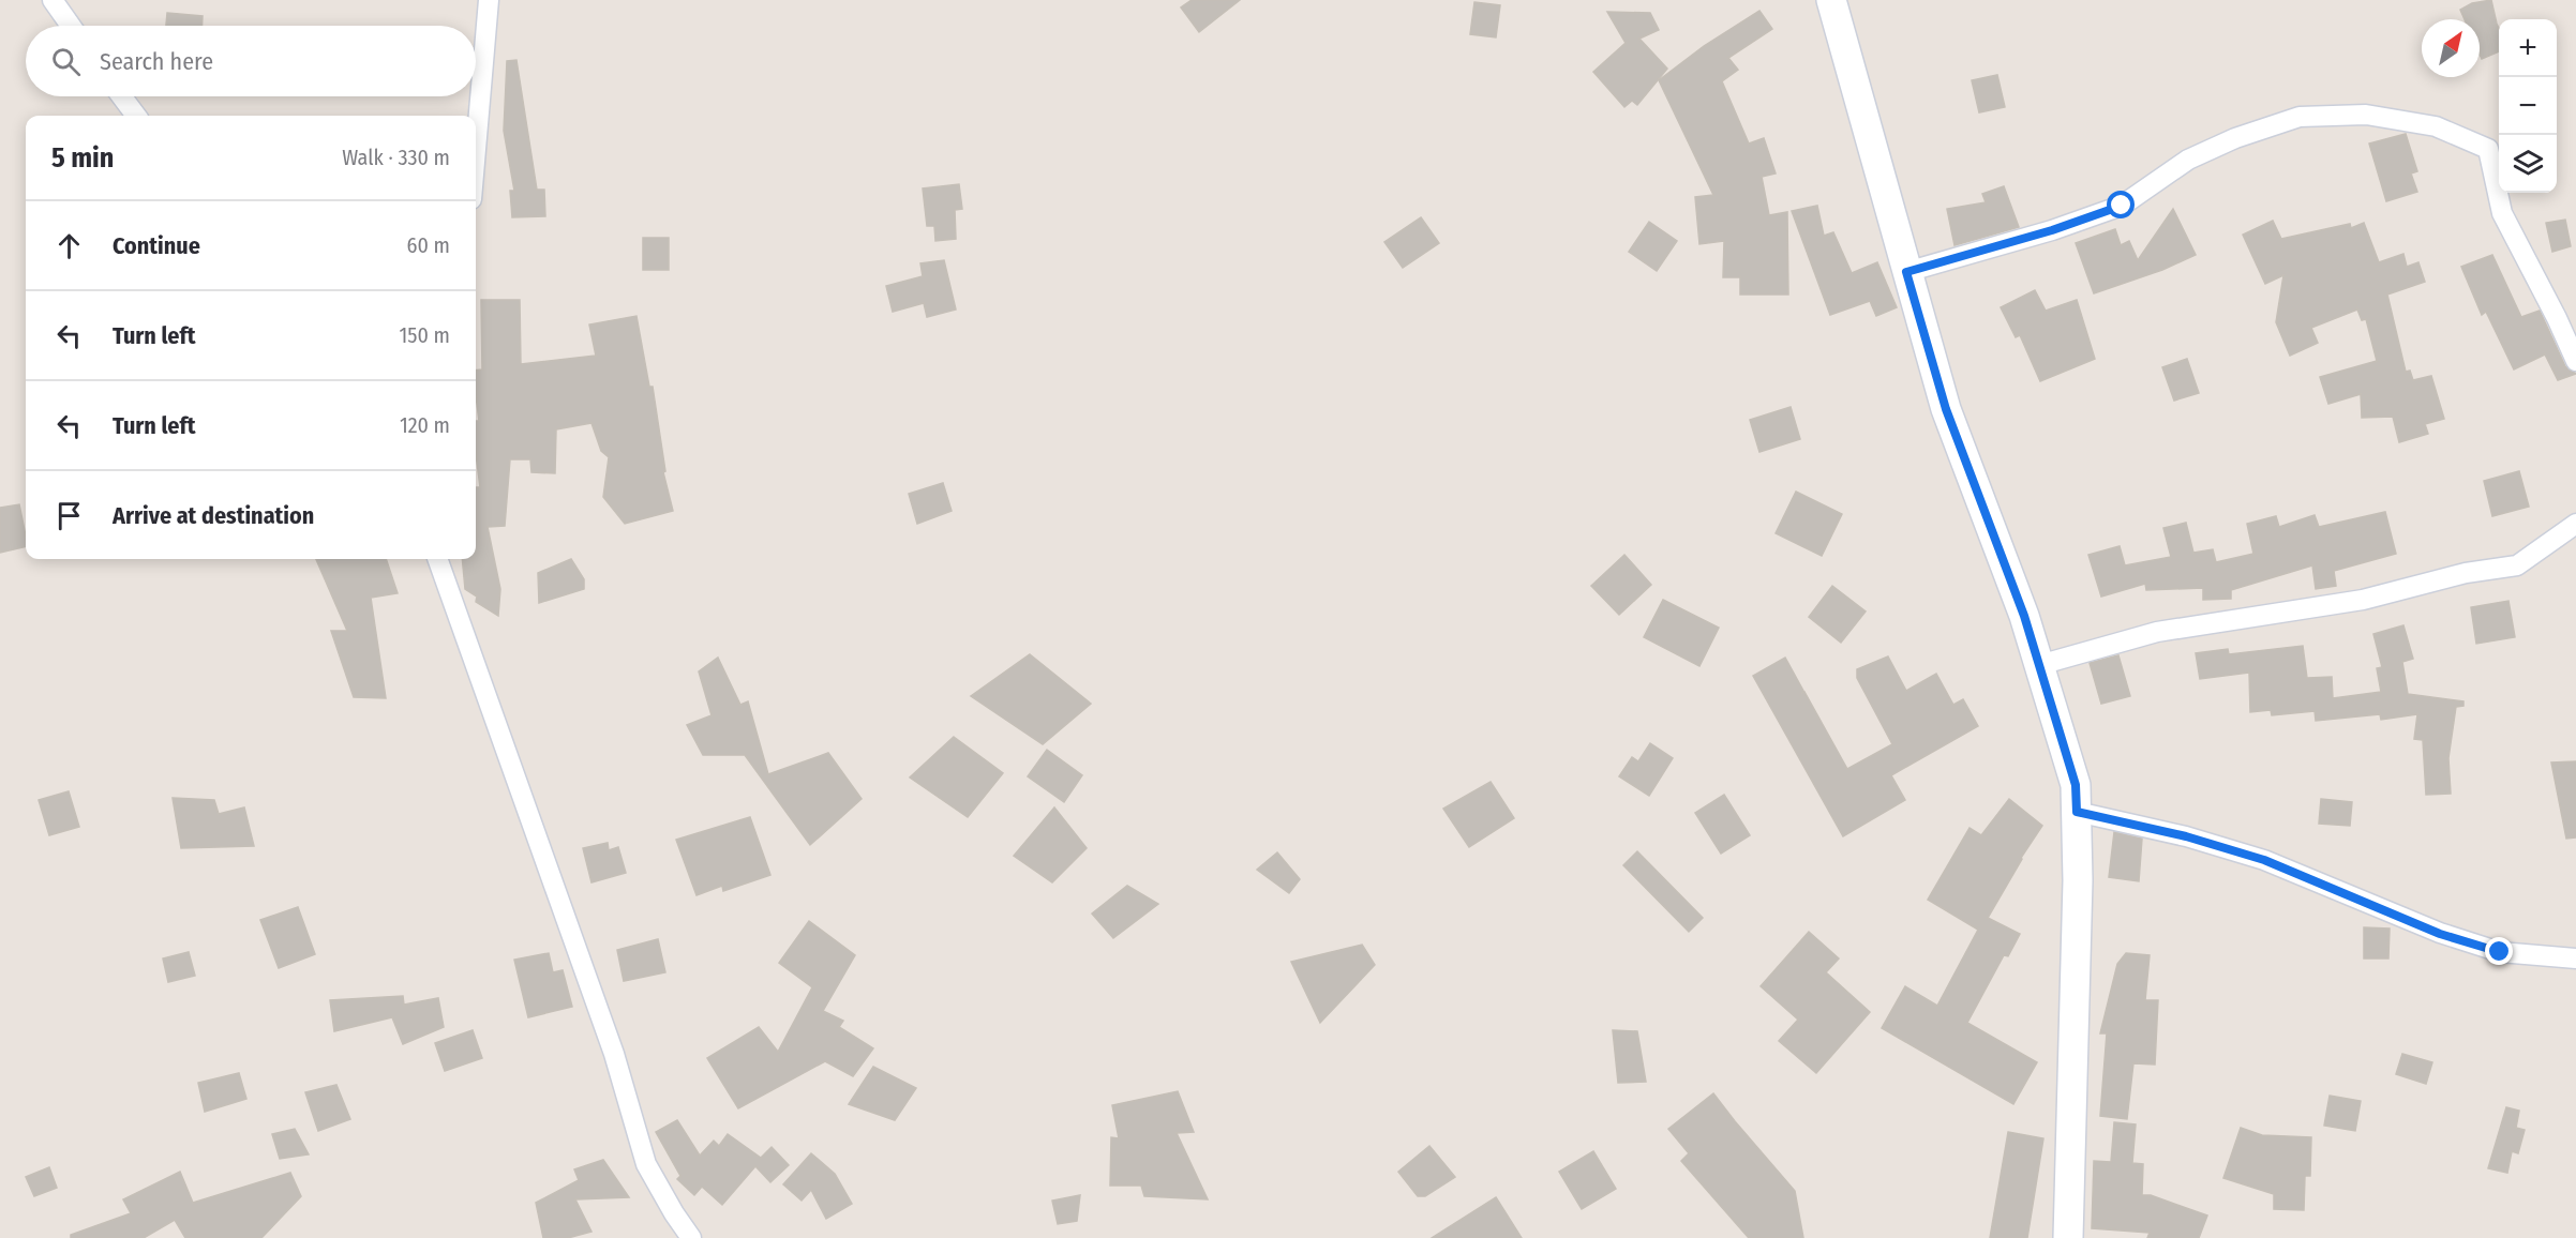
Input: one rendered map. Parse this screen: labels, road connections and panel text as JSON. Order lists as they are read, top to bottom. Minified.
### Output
{"north":"top right","page":{"map_buttons":["+","−"],"search":"Search here","heading":["5 min","Walk · 330 m"],"list":[["Continue","60 m"],["Turn left","150 m"],["Turn left","120 m"],"Arrive at destination"]}}
